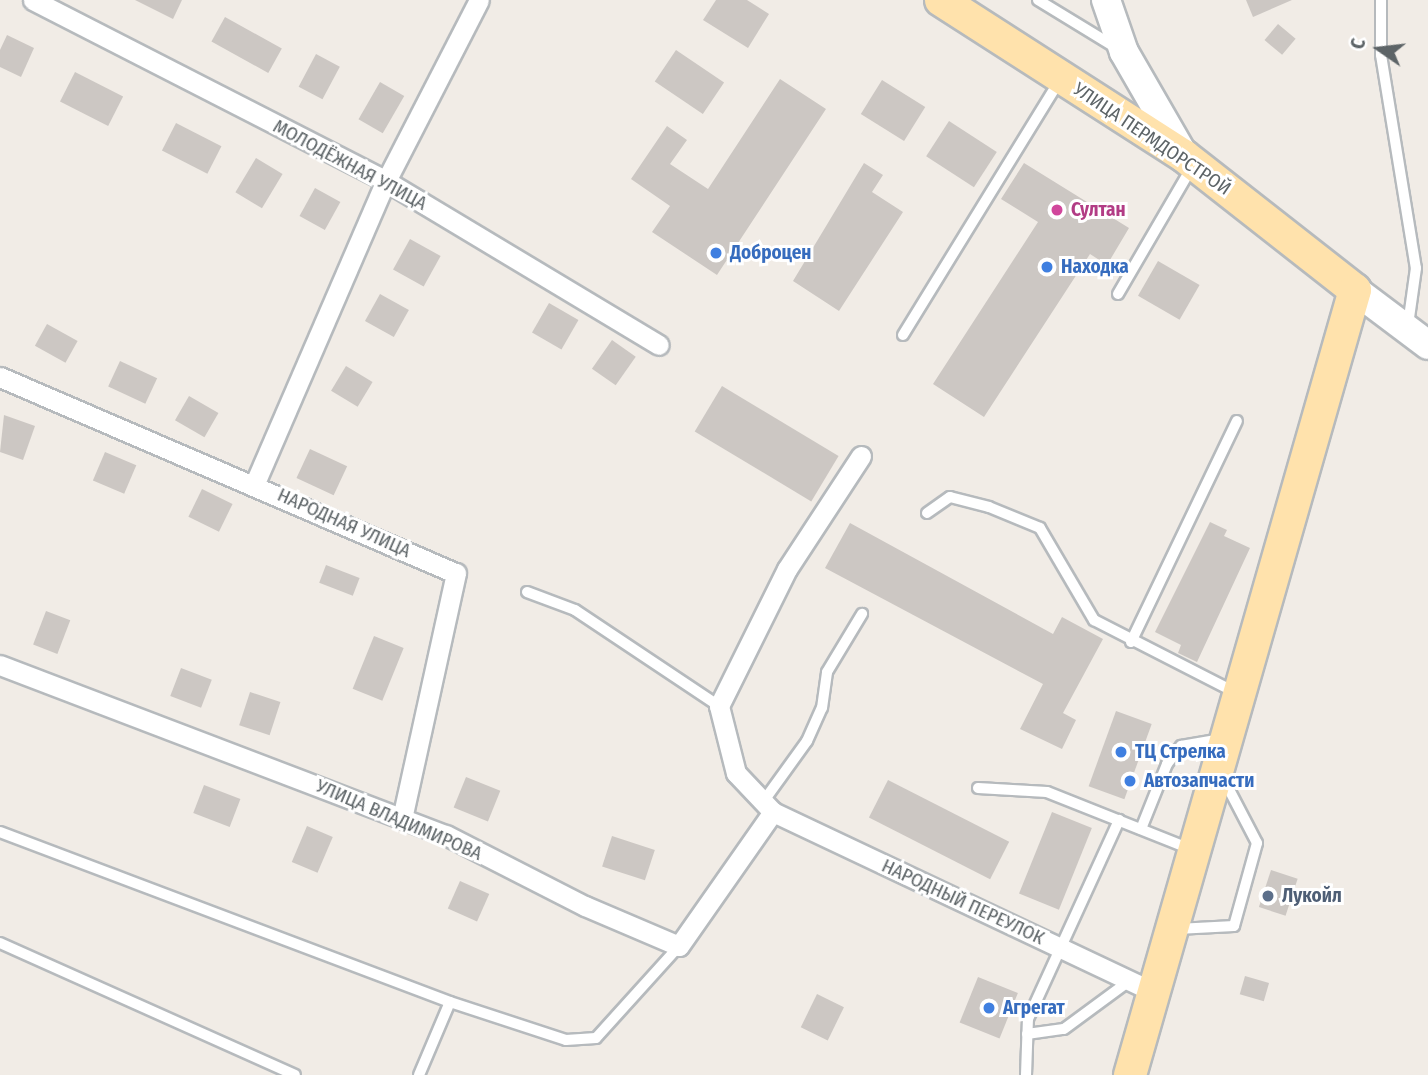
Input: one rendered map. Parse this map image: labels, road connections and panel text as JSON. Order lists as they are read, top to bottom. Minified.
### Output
{"streets":{"main road":["УЛИЦА ПЕРМДОРСТРОЙ"],"street":["МОЛОДЁЖНАЯ УЛИЦА","НАРОДНАЯ УЛИЦА","УЛИЦА ВЛАДИМИРОВА","НАРОДНЫЙ ПЕРЕУЛОК"]},"crossings":[["НАРОДНАЯ УЛИЦА","УЛИЦА ВЛАДИМИРОВА"]],"places":["Султан","Доброцен","Находка","ТЦ Стрелка","Автозапчасти","Лукойл","Агрегат"],"north":"left"}
